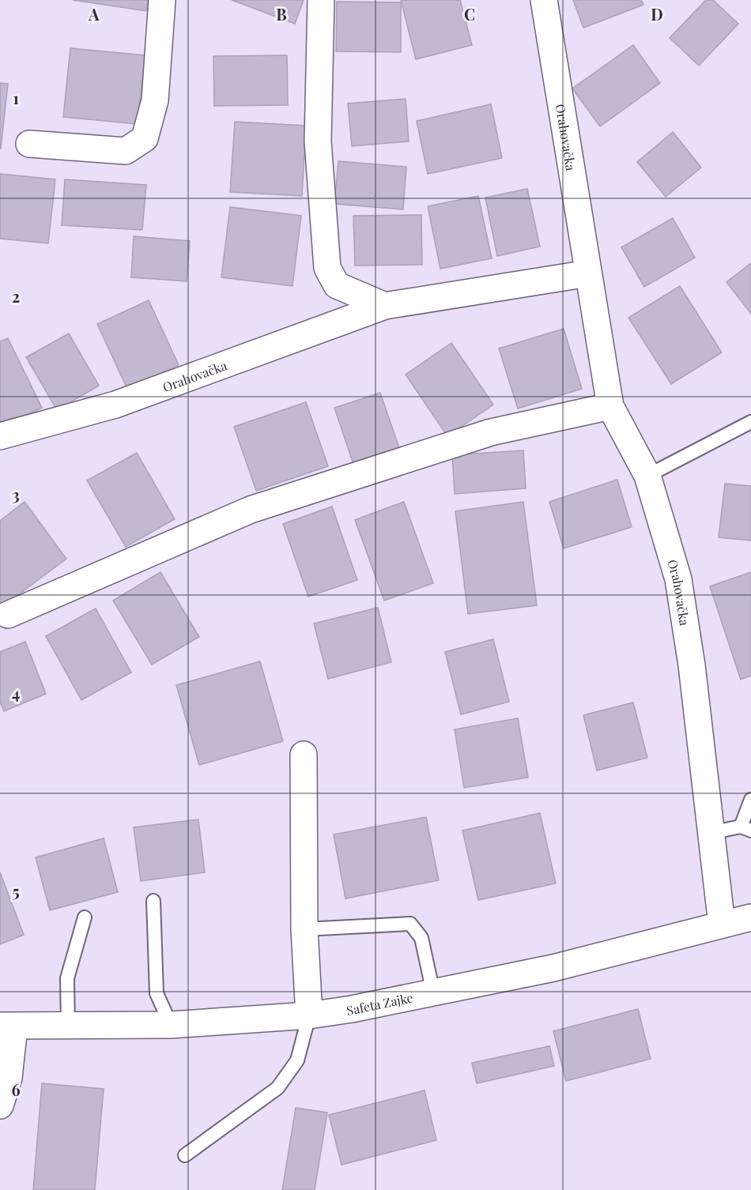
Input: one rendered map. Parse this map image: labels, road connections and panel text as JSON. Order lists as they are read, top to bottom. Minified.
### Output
{"streets":{"street":["Orahovačka","Safeta Zajke"]},"crossings":[["Orahovačka","Safeta Zajke"]],"grid":{"columns":["A","B","C","D"],"rows":["1","2","3","4","5","6"]}}
